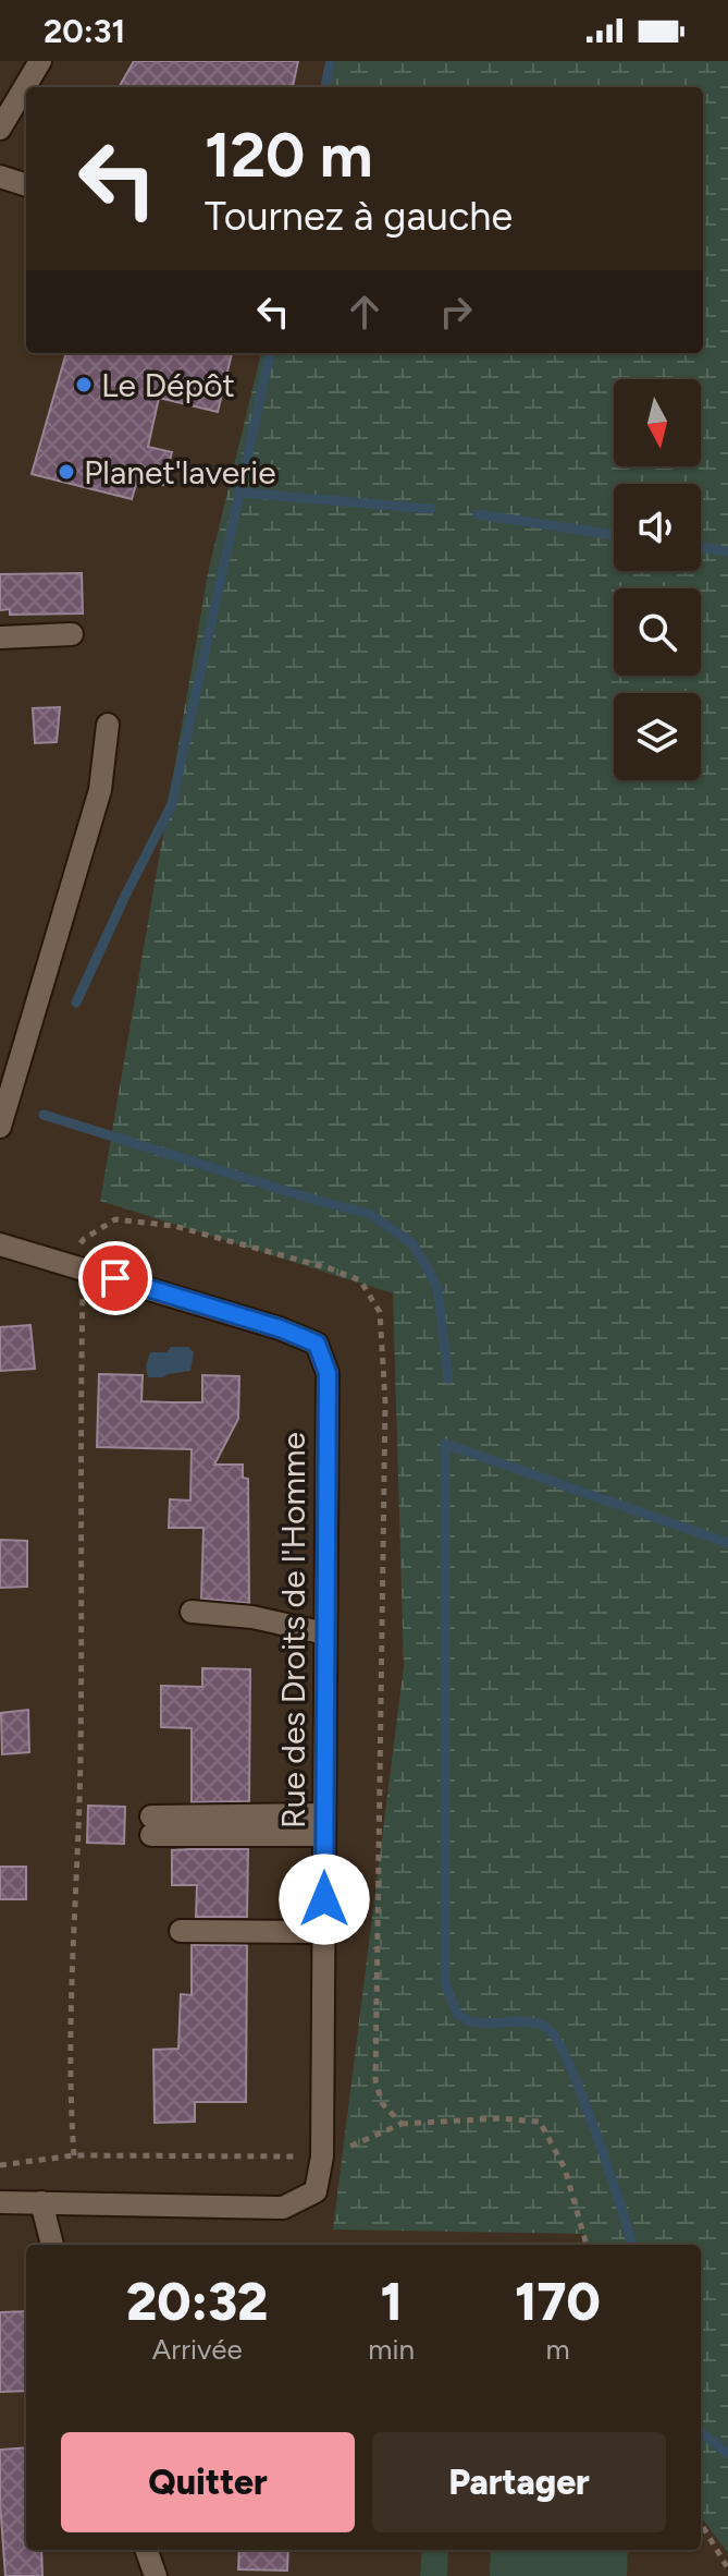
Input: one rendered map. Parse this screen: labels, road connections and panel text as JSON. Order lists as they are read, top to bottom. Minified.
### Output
{"streets":{"street":["Rue des Droits de l'Homme"]},"places":["Le Dépôt","Planet'laverie"],"north":"bottom","page":{"status":"20:31","turn":["120 m","Tournez à gauche"],"eta":["20:32","Arrivée","1","min","170","m"],"buttons":["Quitter","Partager"]}}
